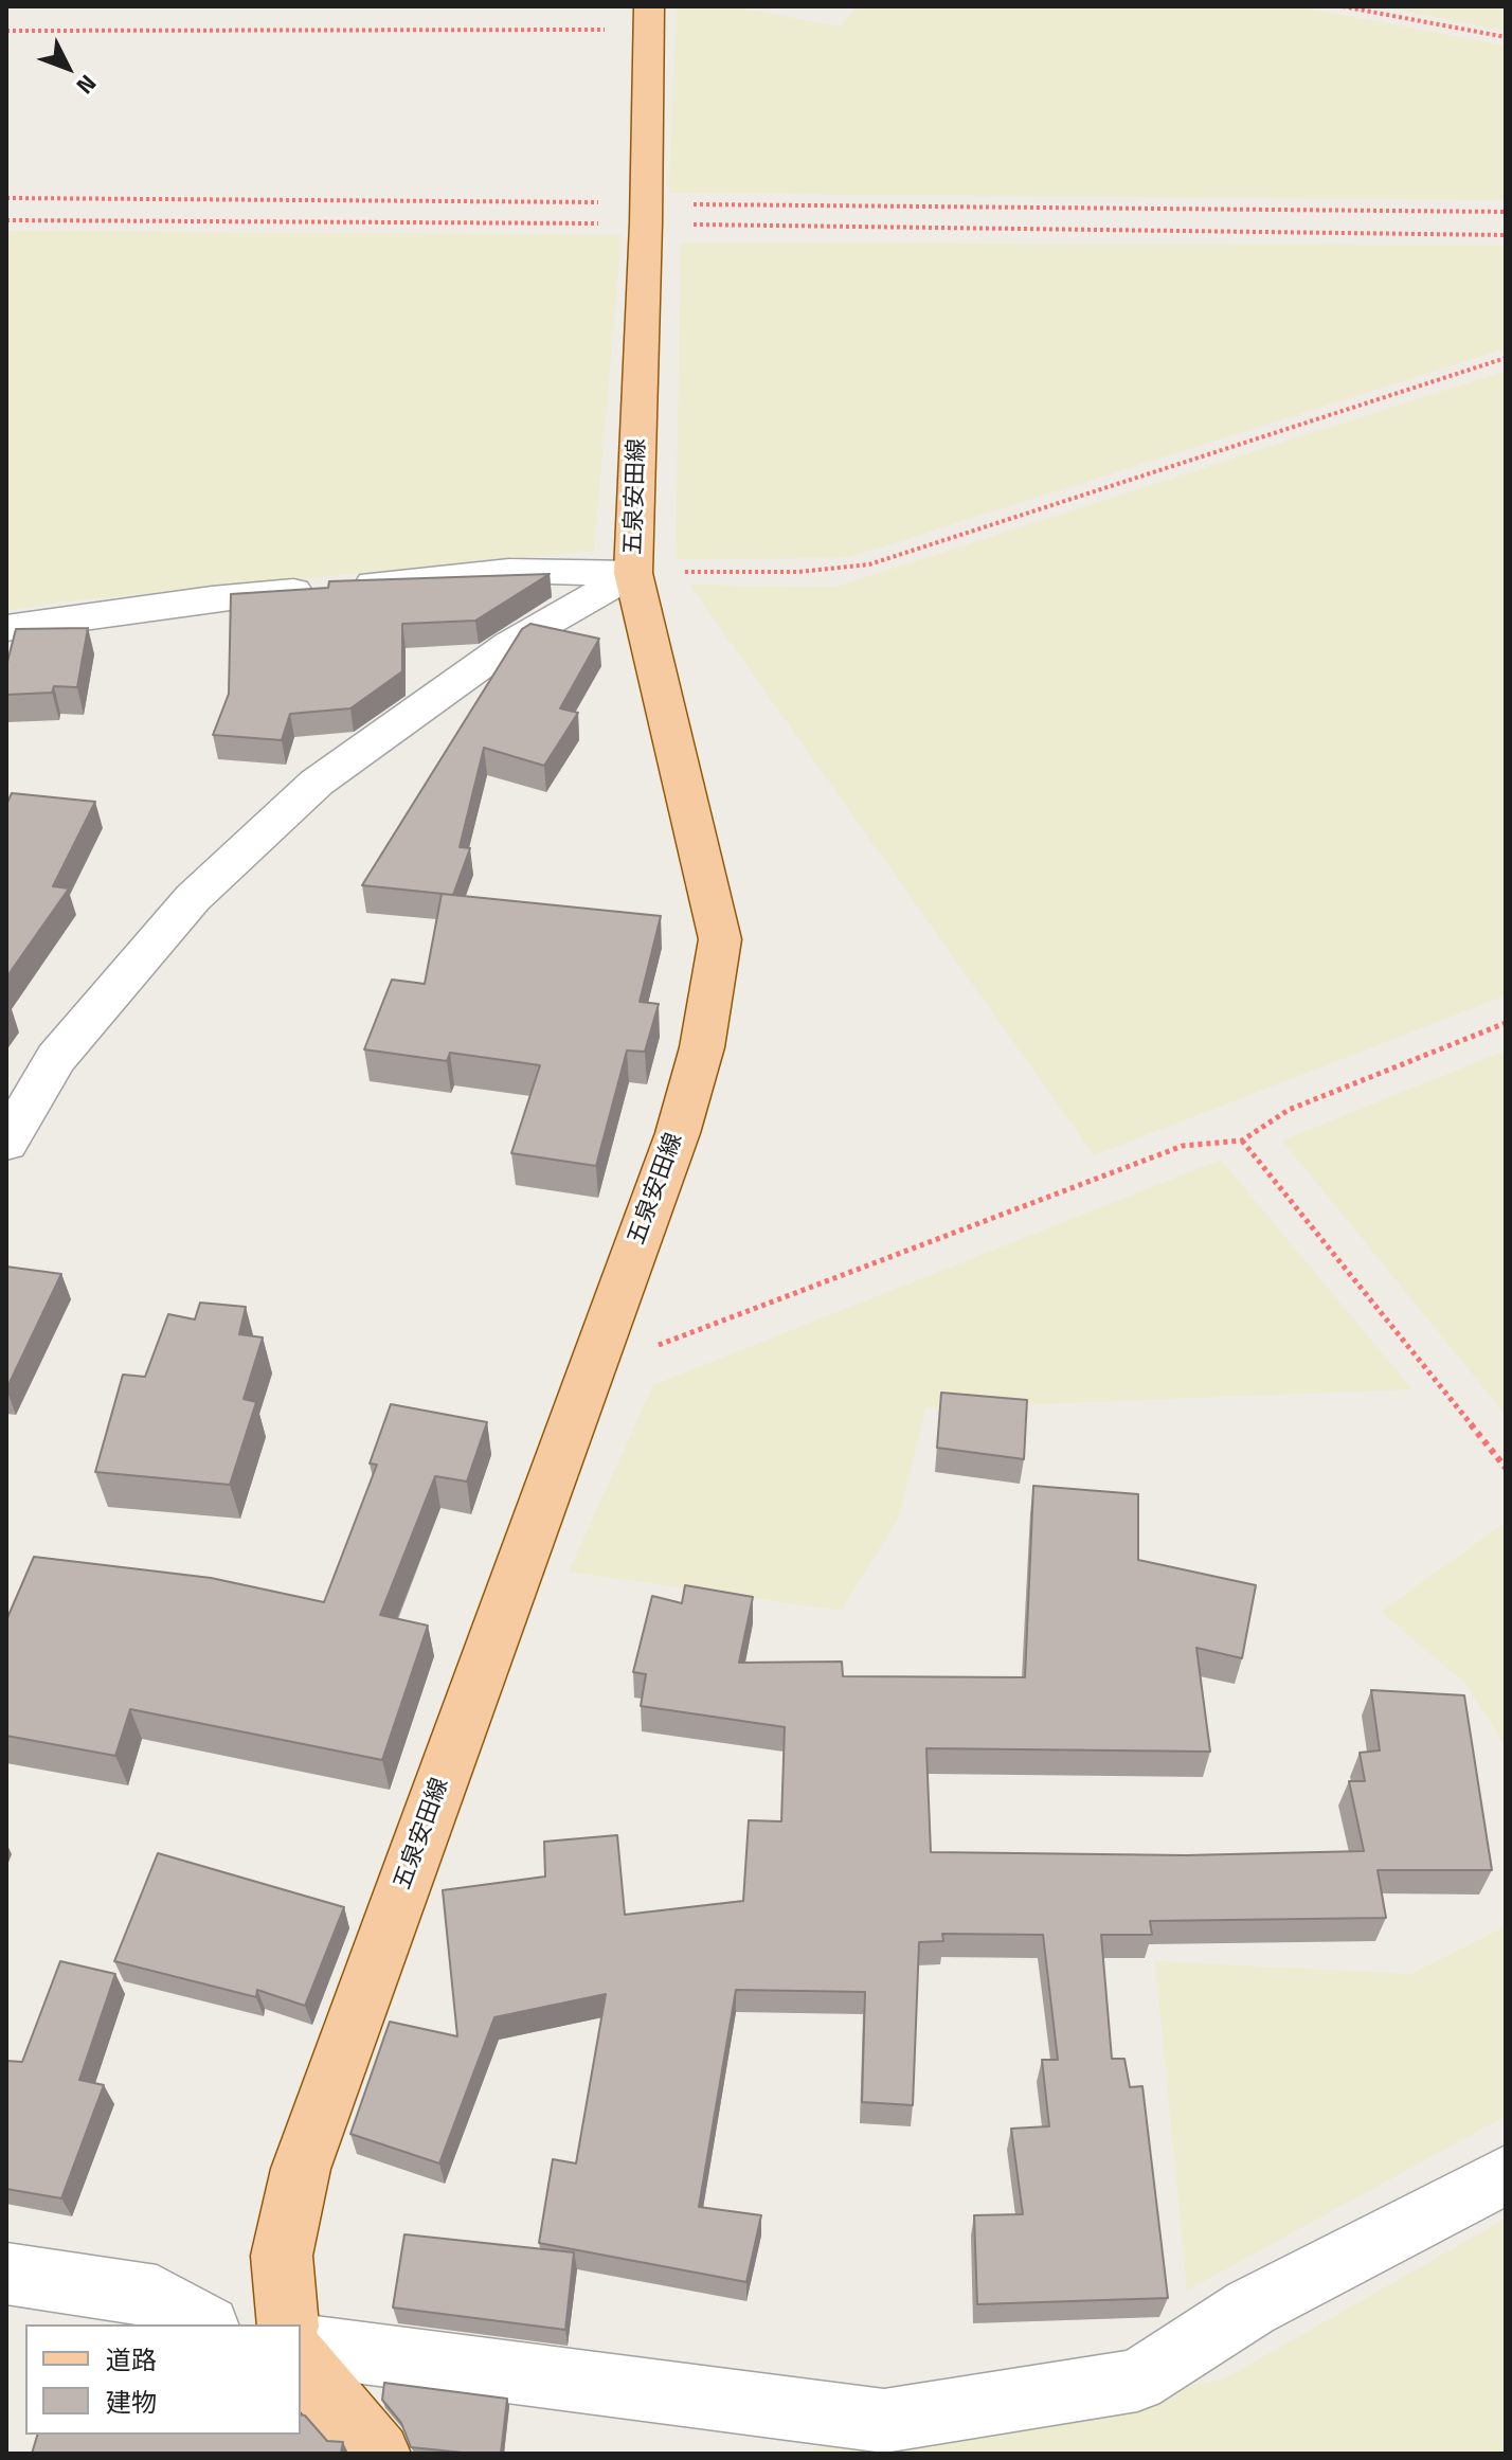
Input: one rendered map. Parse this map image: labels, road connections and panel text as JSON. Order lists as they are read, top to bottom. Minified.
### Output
{"streets":{"main road":["五泉安田線"]},"legend":["道路","建物"],"north":"bottom right"}
